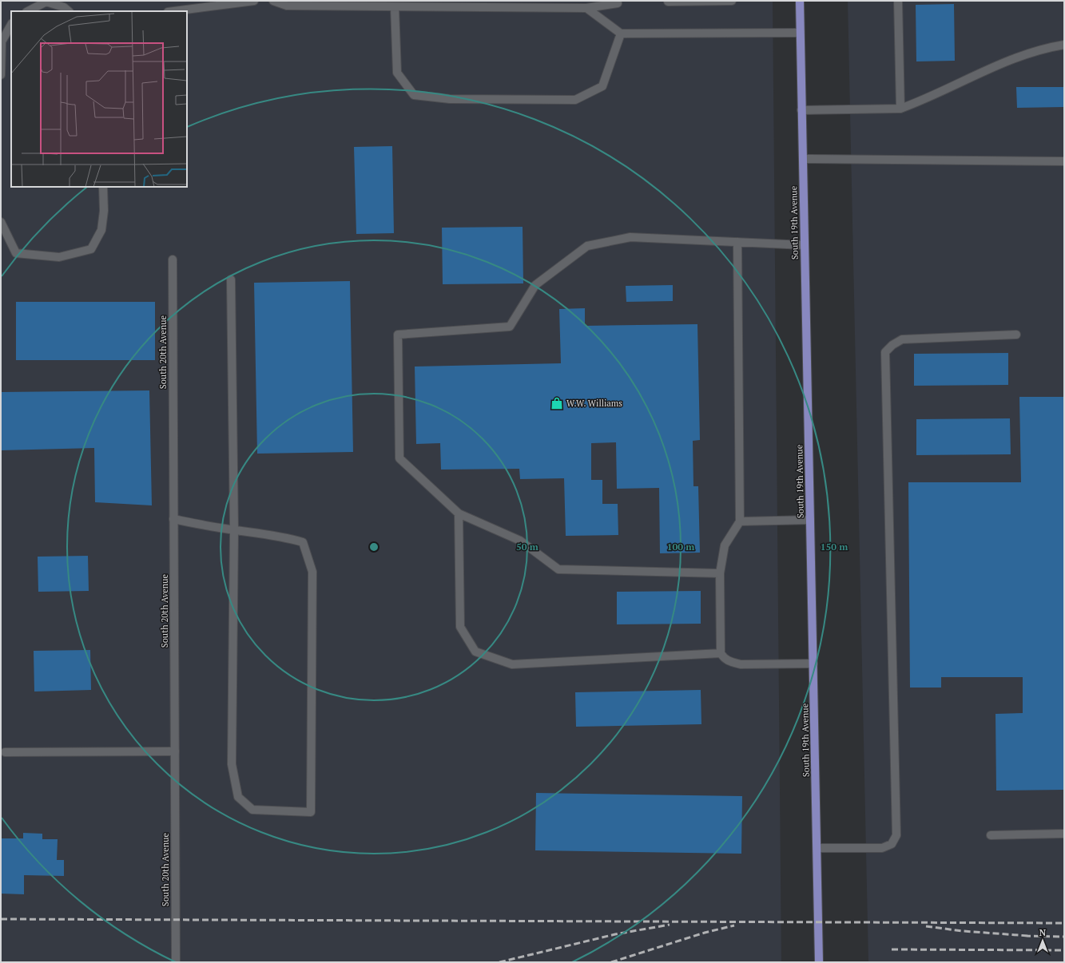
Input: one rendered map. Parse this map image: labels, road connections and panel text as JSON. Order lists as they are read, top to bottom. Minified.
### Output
{"streets":{"main road":["South 19th Avenue"],"street":["South 20th Avenue"]},"places":{"shop":["W.W. Williams"]},"north":"top","rings":["50 m","100 m","150 m"]}
